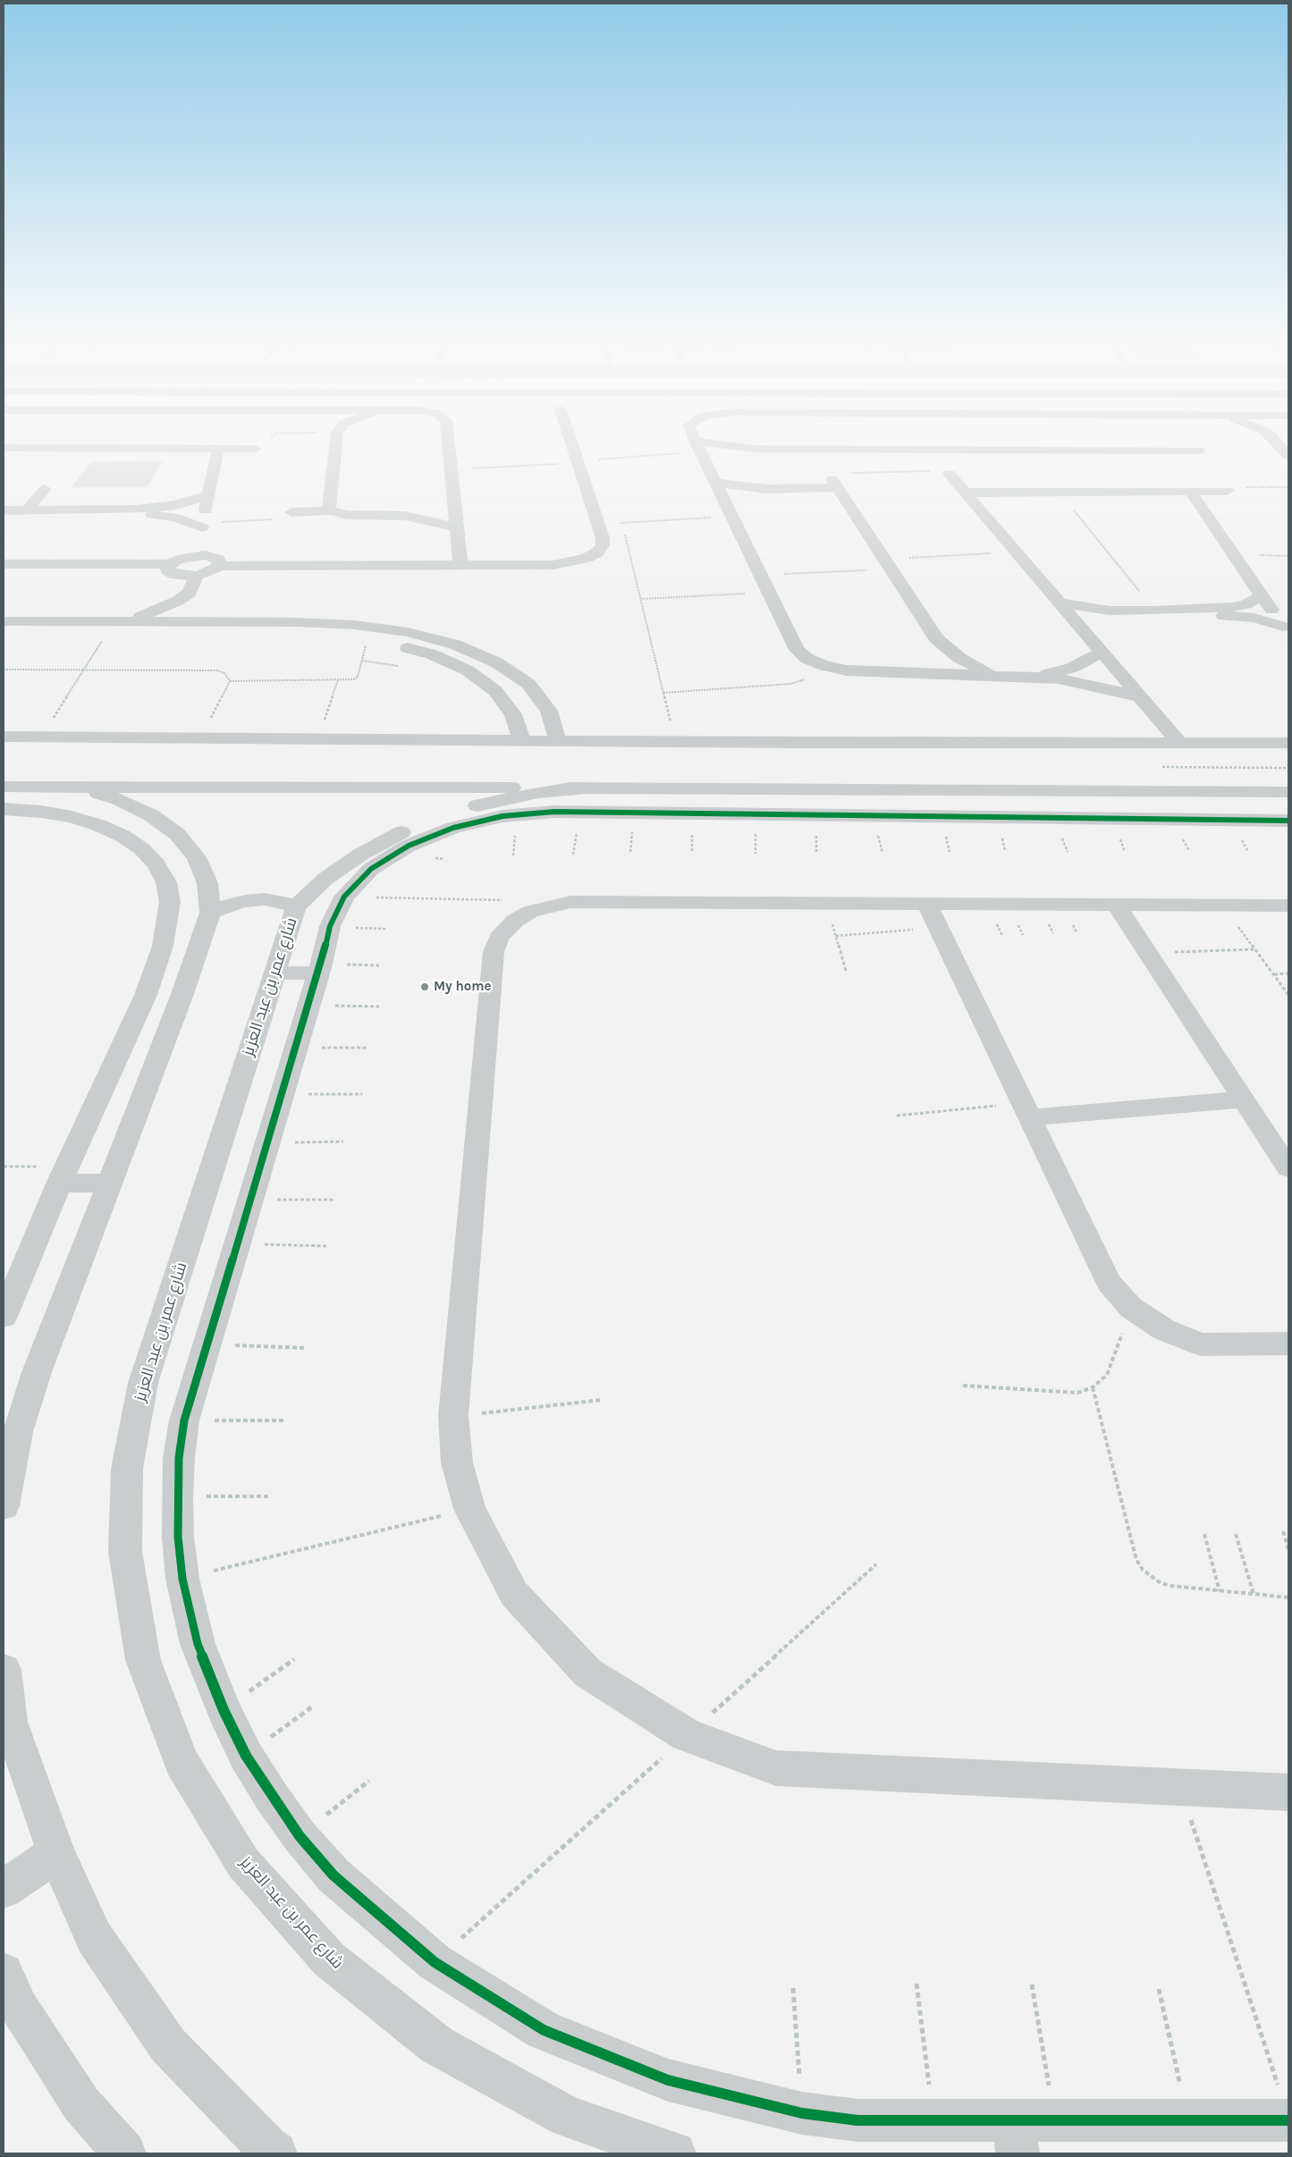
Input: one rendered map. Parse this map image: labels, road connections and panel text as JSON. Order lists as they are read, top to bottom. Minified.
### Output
{"streets":{"street":["شارع عمر بن عبد العزيز"]},"places":["My home"]}
